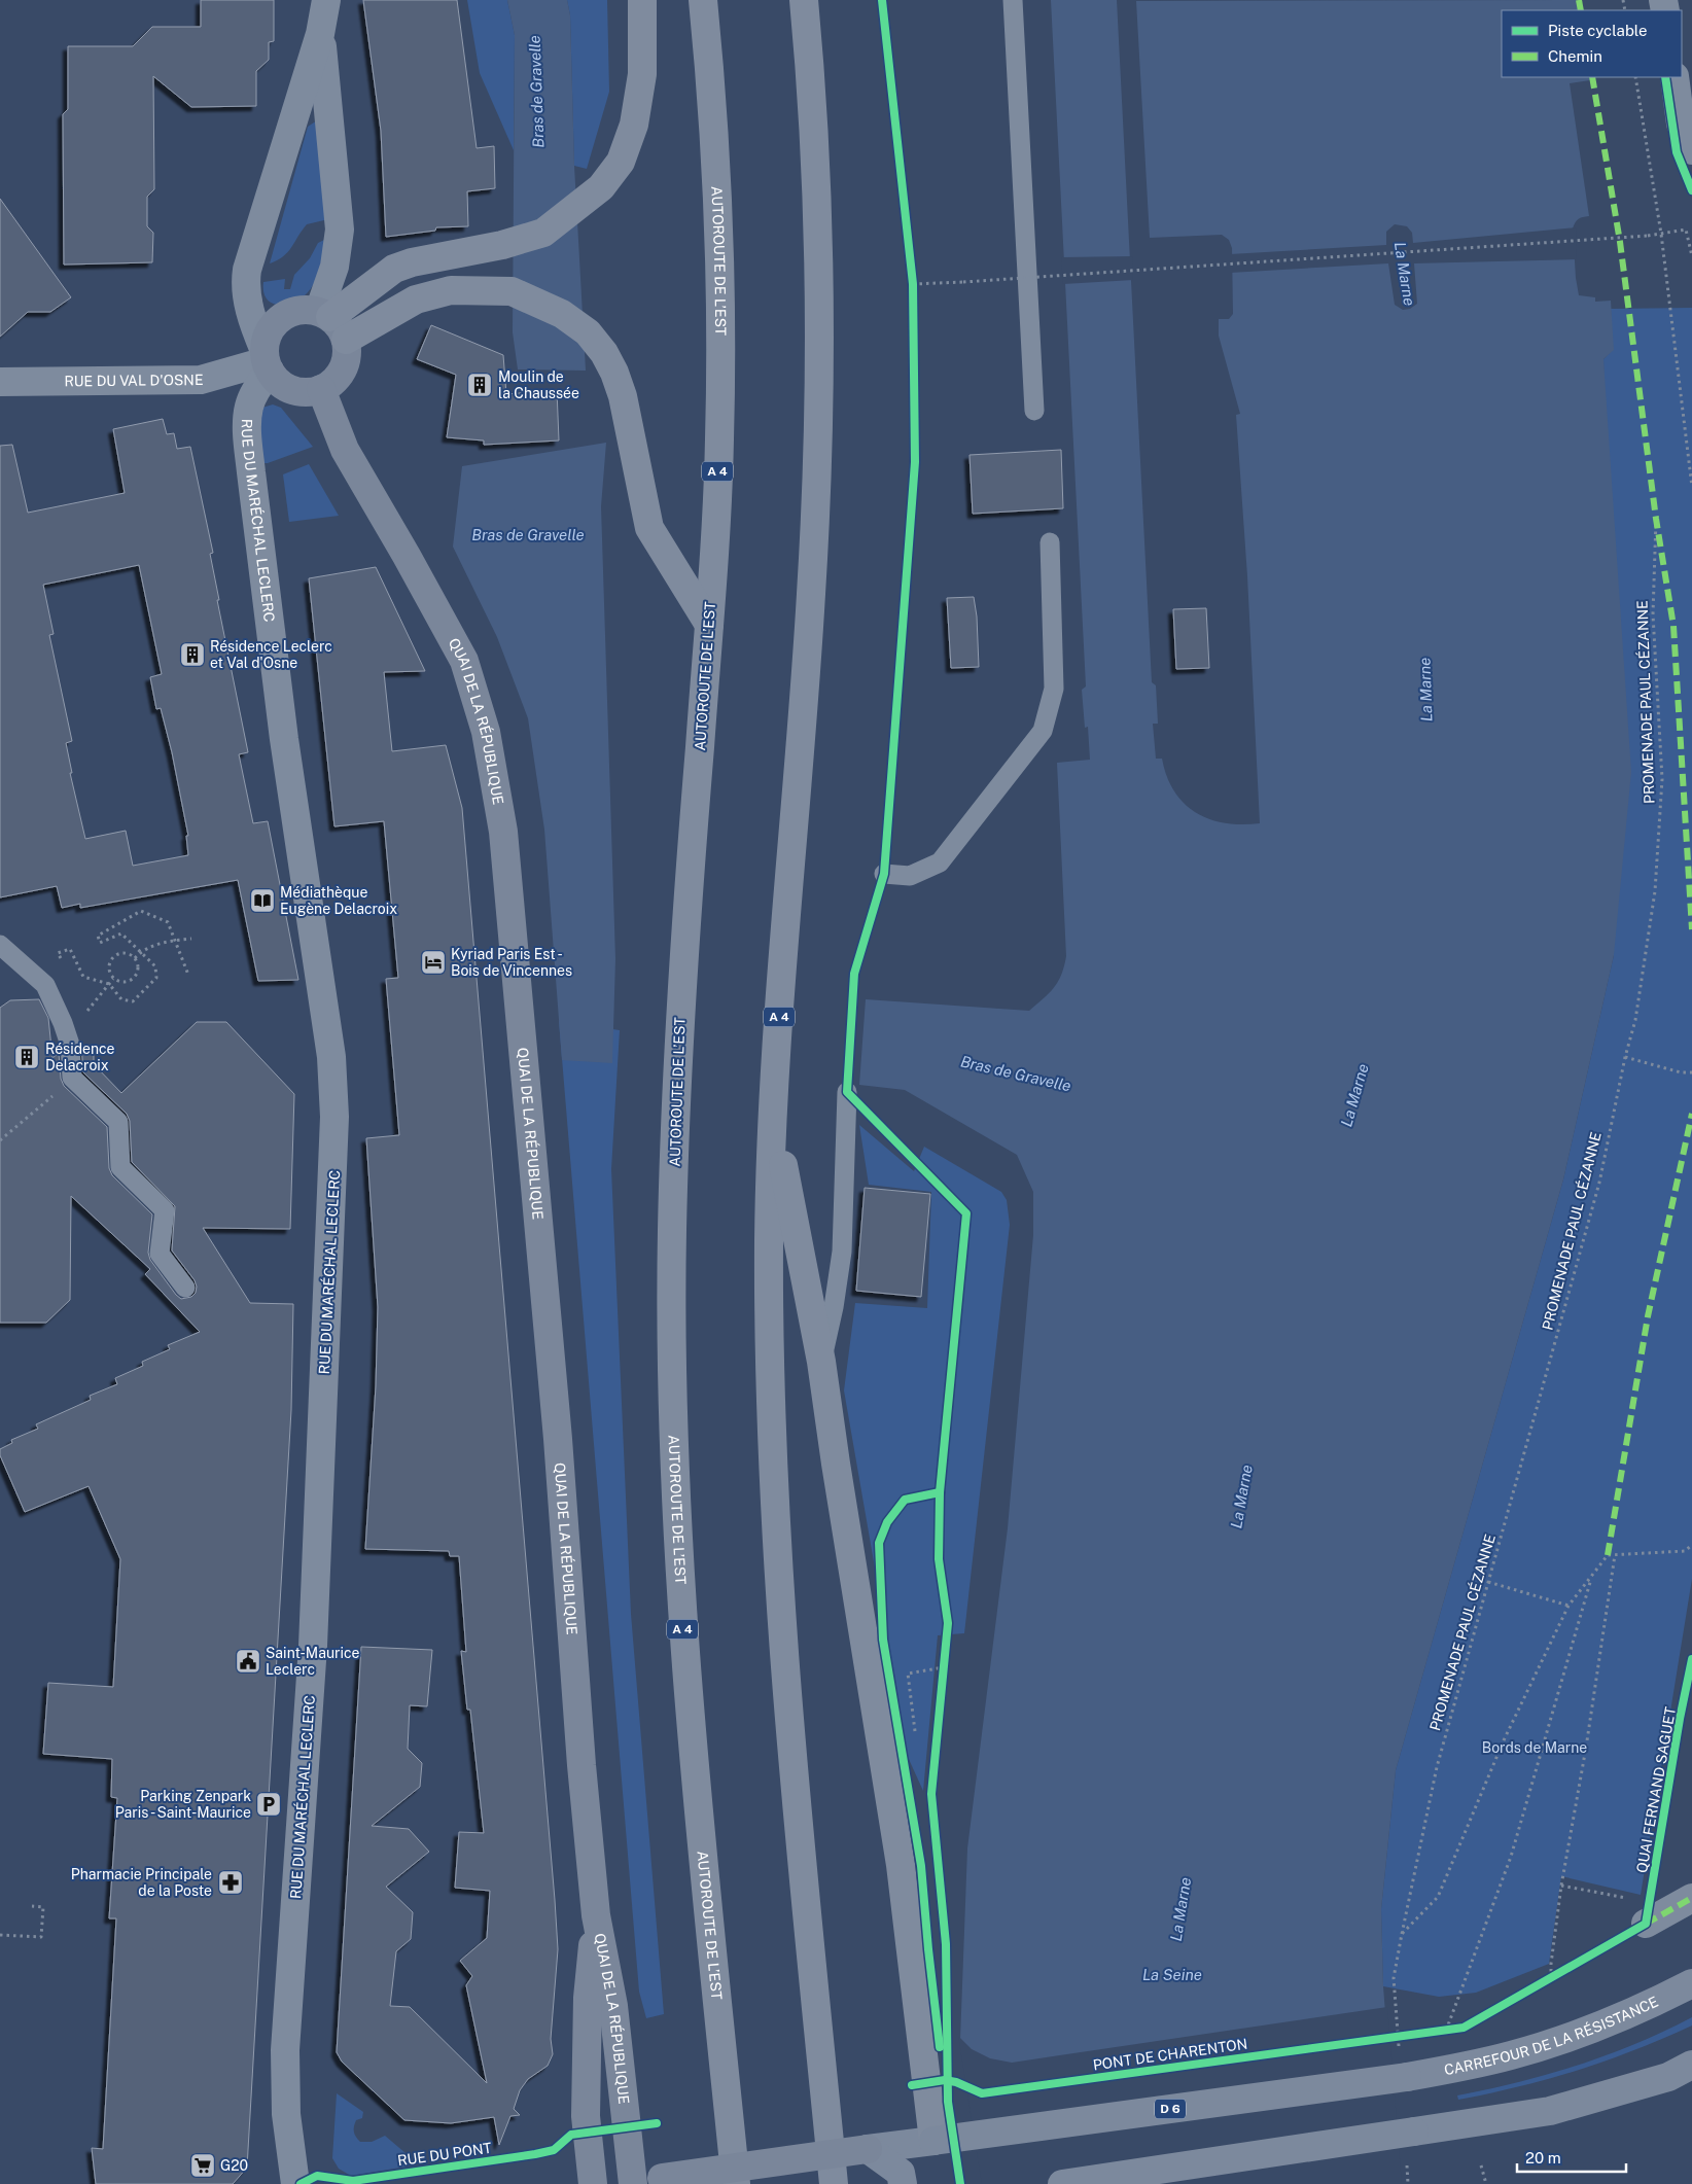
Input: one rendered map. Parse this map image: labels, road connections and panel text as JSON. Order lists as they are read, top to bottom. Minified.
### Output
{"streets":{"highway":["AUTOROUTE DE L’EST","A 4"],"main road":["QUAI DE LA RÉPUBLIQUE","CARREFOUR DE LA RÉSISTANCE","D 6"],"street":["RUE DU VAL D'OSNE","RUE DU MARÉCHAL LECLERC"],"path":["PROMENADE PAUL CÉZANNE"],"cycle path":["QUAI FERNAND SAGUET","RUE DU PONT"]},"crossings":[["RUE DU VAL D'OSNE","RUE DU MARÉCHAL LECLERC"],["RUE DU VAL D'OSNE","QUAI DE LA RÉPUBLIQUE"],["RUE DU MARÉCHAL LECLERC","QUAI DE LA RÉPUBLIQUE"],["CARREFOUR DE LA RÉSISTANCE","D 6"]],"water":["Bras de Gravelle","La Marne","La Seine"],"parks":["Bords de Marne"],"places":{"building":["Moulin de la Chaussée","Résidence Leclerc et Val d'Osne","Résidence Delacroix"],"library":["Médiathèque Eugène Delacroix"],"hotel":["Kyriad Paris Est - Bois de Vincennes"],"public building":["Saint-Maurice Leclerc"],"parking":["Parking Zenpark Paris - Saint-Maurice"],"pharmacy":["Pharmacie Principale de la Poste"],"supermarket":["G20"]},"legend":["Piste cyclable","Chemin"],"scale_bar":"20 m"}
